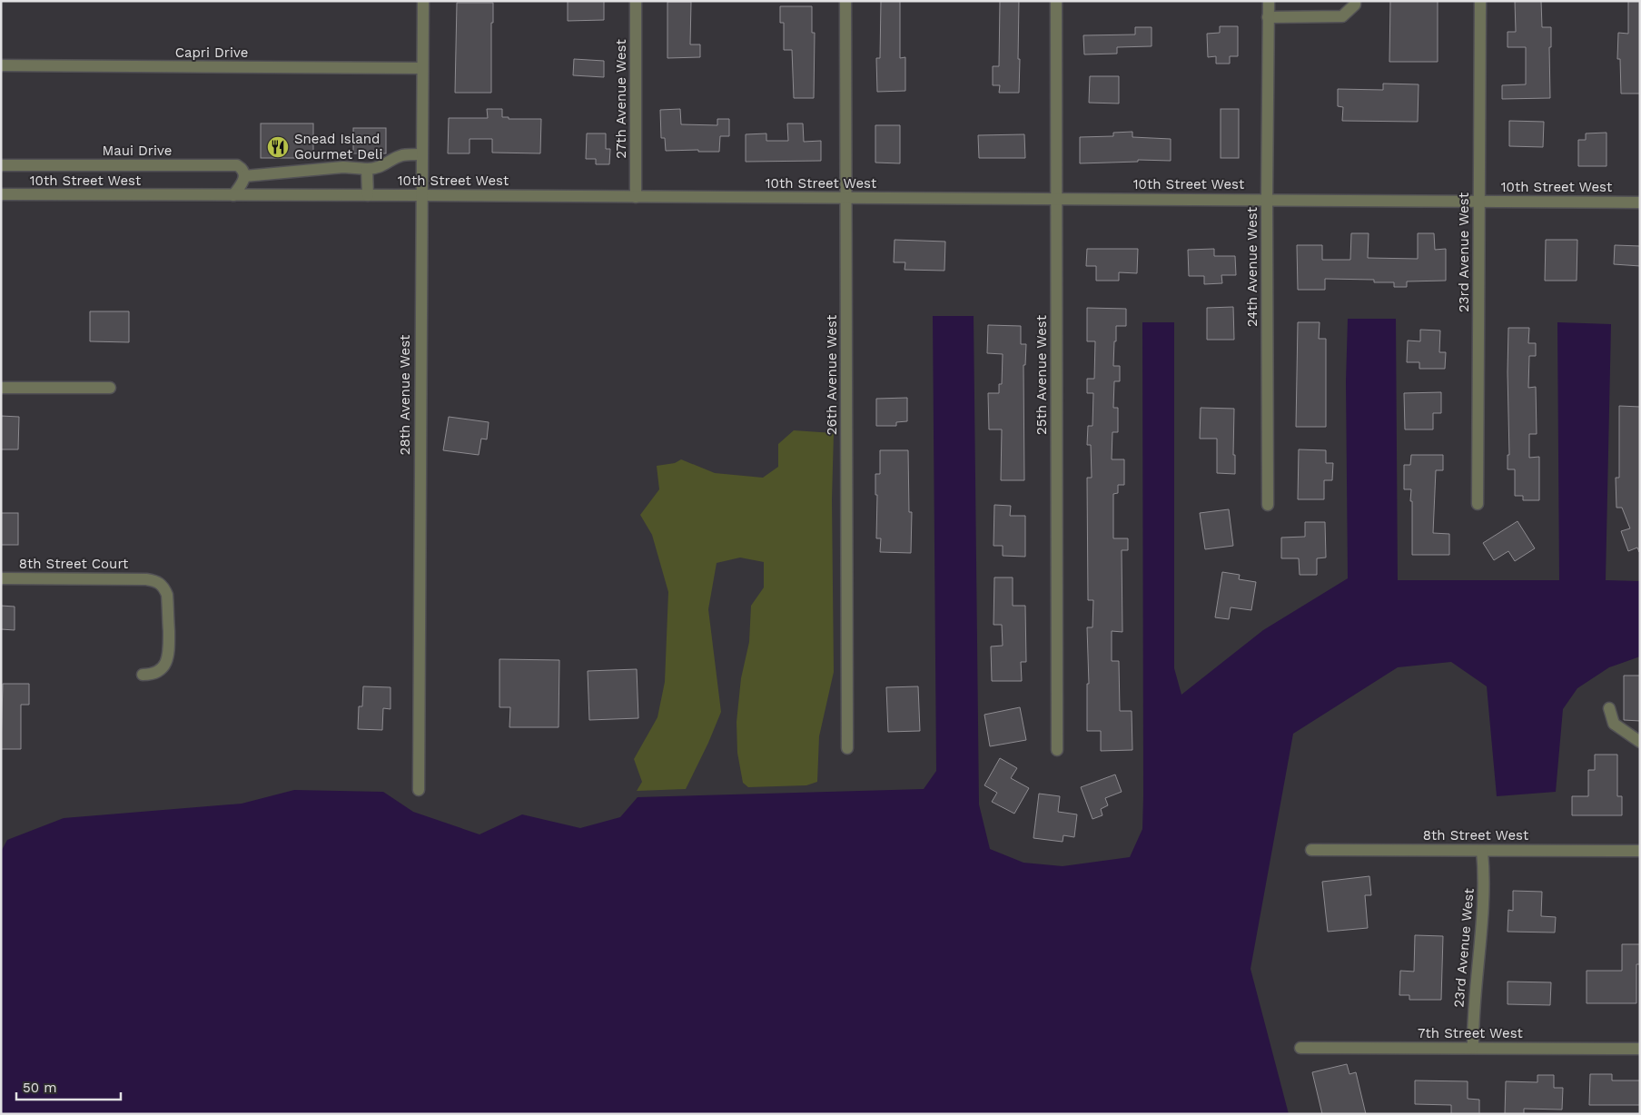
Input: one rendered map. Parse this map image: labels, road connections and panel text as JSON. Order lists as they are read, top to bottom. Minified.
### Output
{"streets":{"street":["Capri Drive","27th Avenue West","Maui Drive","10th Street West","23rd Avenue West","24th Avenue West","26th Avenue West","25th Avenue West","28th Avenue West","8th Street Court","8th Street West","7th Street West"]},"crossings":[["Capri Drive","28th Avenue West"],["27th Avenue West","10th Street West"],["10th Street West","23rd Avenue West"],["10th Street West","24th Avenue West"],["10th Street West","26th Avenue West"],["10th Street West","25th Avenue West"],["10th Street West","28th Avenue West"],["23rd Avenue West","8th Street West"],["23rd Avenue West","7th Street West"]],"places":{"restaurant":["Snead Island Gourmet Deli"]},"scale_bar":"50 m"}
